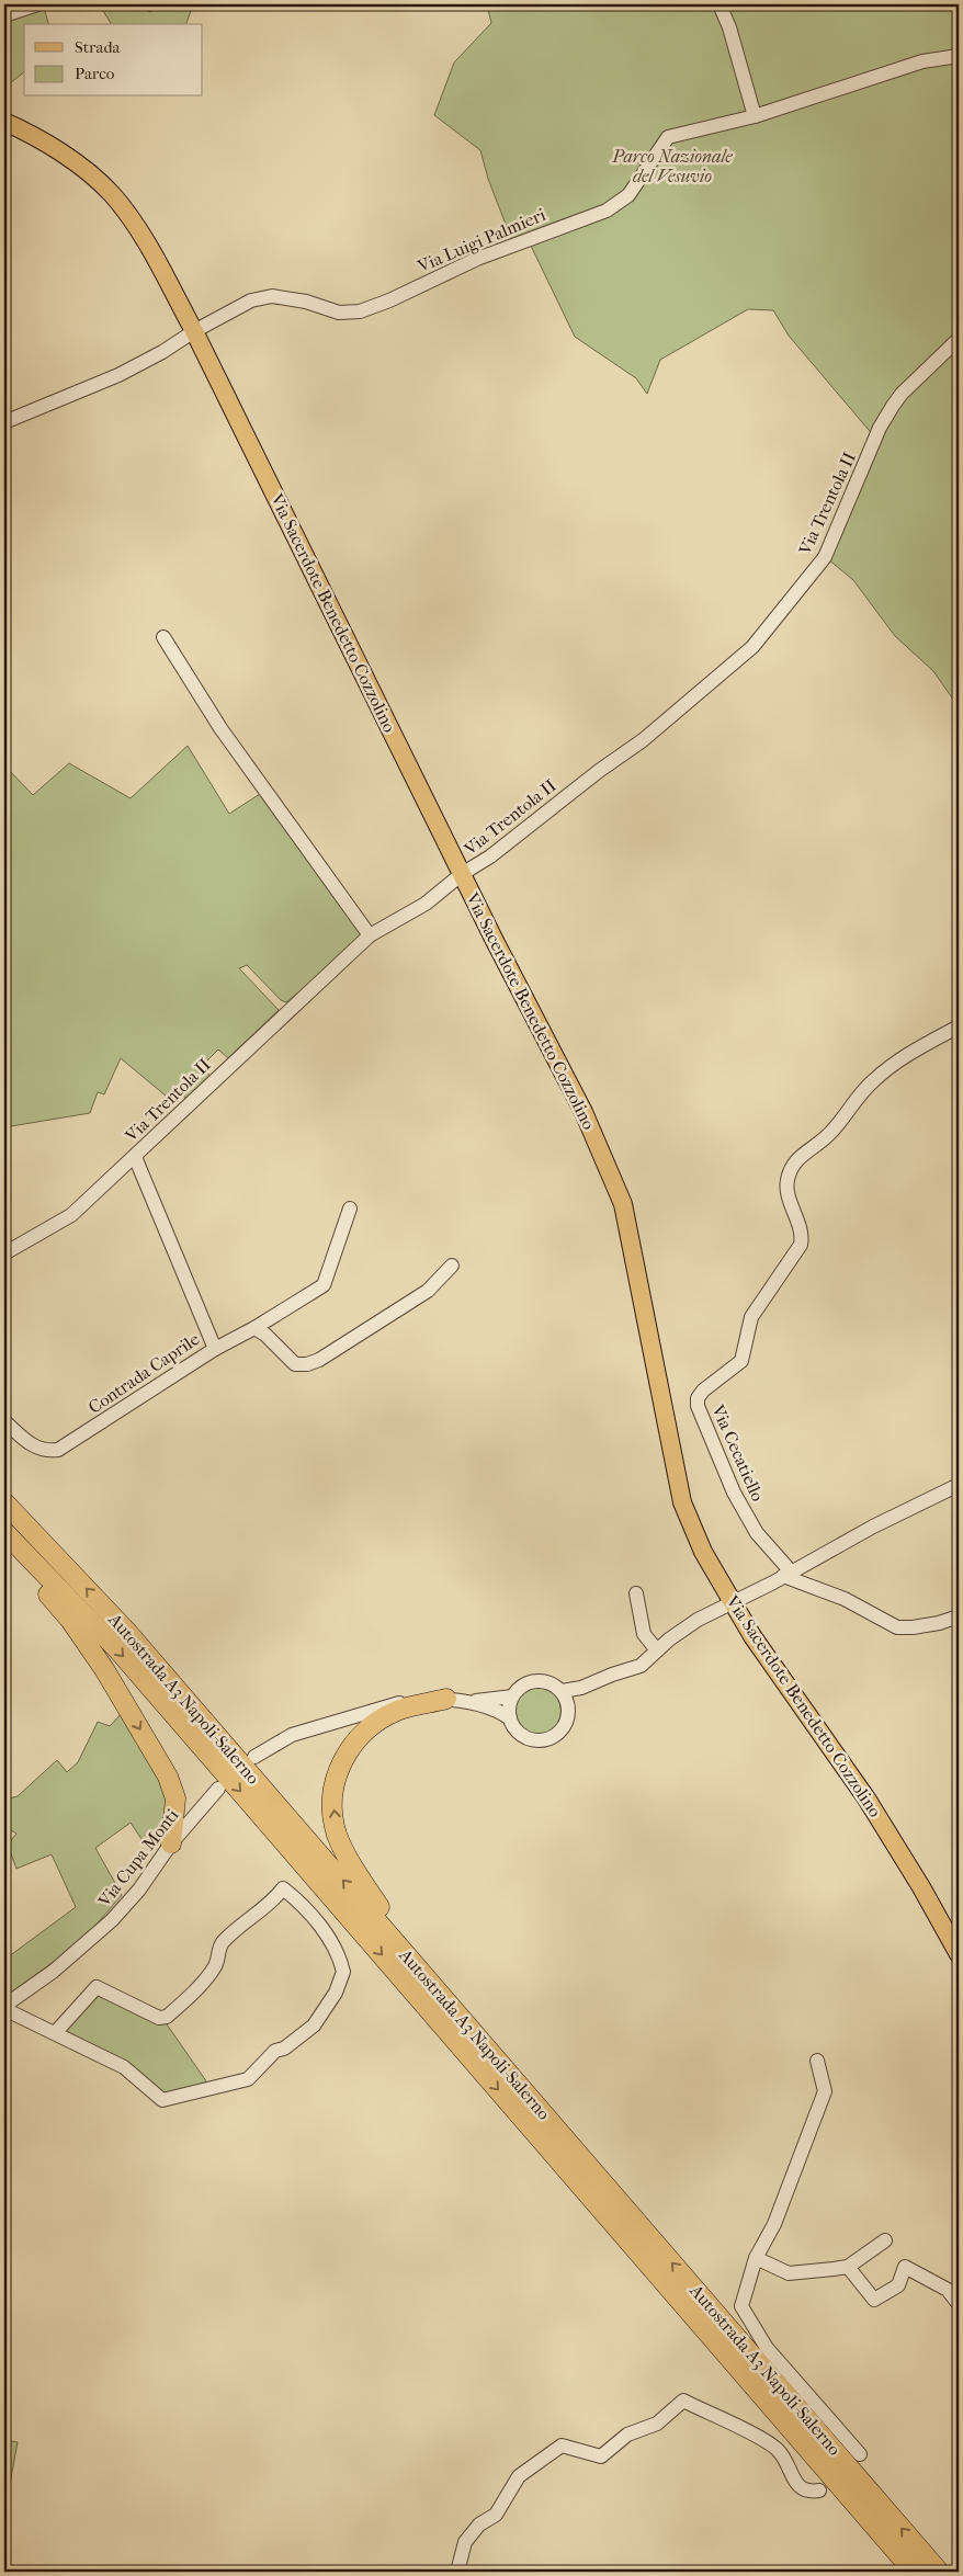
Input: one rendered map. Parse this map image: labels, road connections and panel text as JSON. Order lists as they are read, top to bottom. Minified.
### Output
{"streets":{"highway":["Autostrada A3 Napoli-Salerno"],"main road":["Via Sacerdote Benedetto Cozzolino"],"street":["Via Luigi Palmieri","Via Trentola II","Contrada Caprile","Via Cecatiello","Via Cupa Monti"]},"crossings":[["Via Luigi Palmieri","Via Sacerdote Benedetto Cozzolino"],["Via Trentola II","Via Sacerdote Benedetto Cozzolino"],["Via Trentola II","Contrada Caprile"]],"parks":["Parco Nazionale del Vesuvio"],"legend":["Strada","Parco"]}
